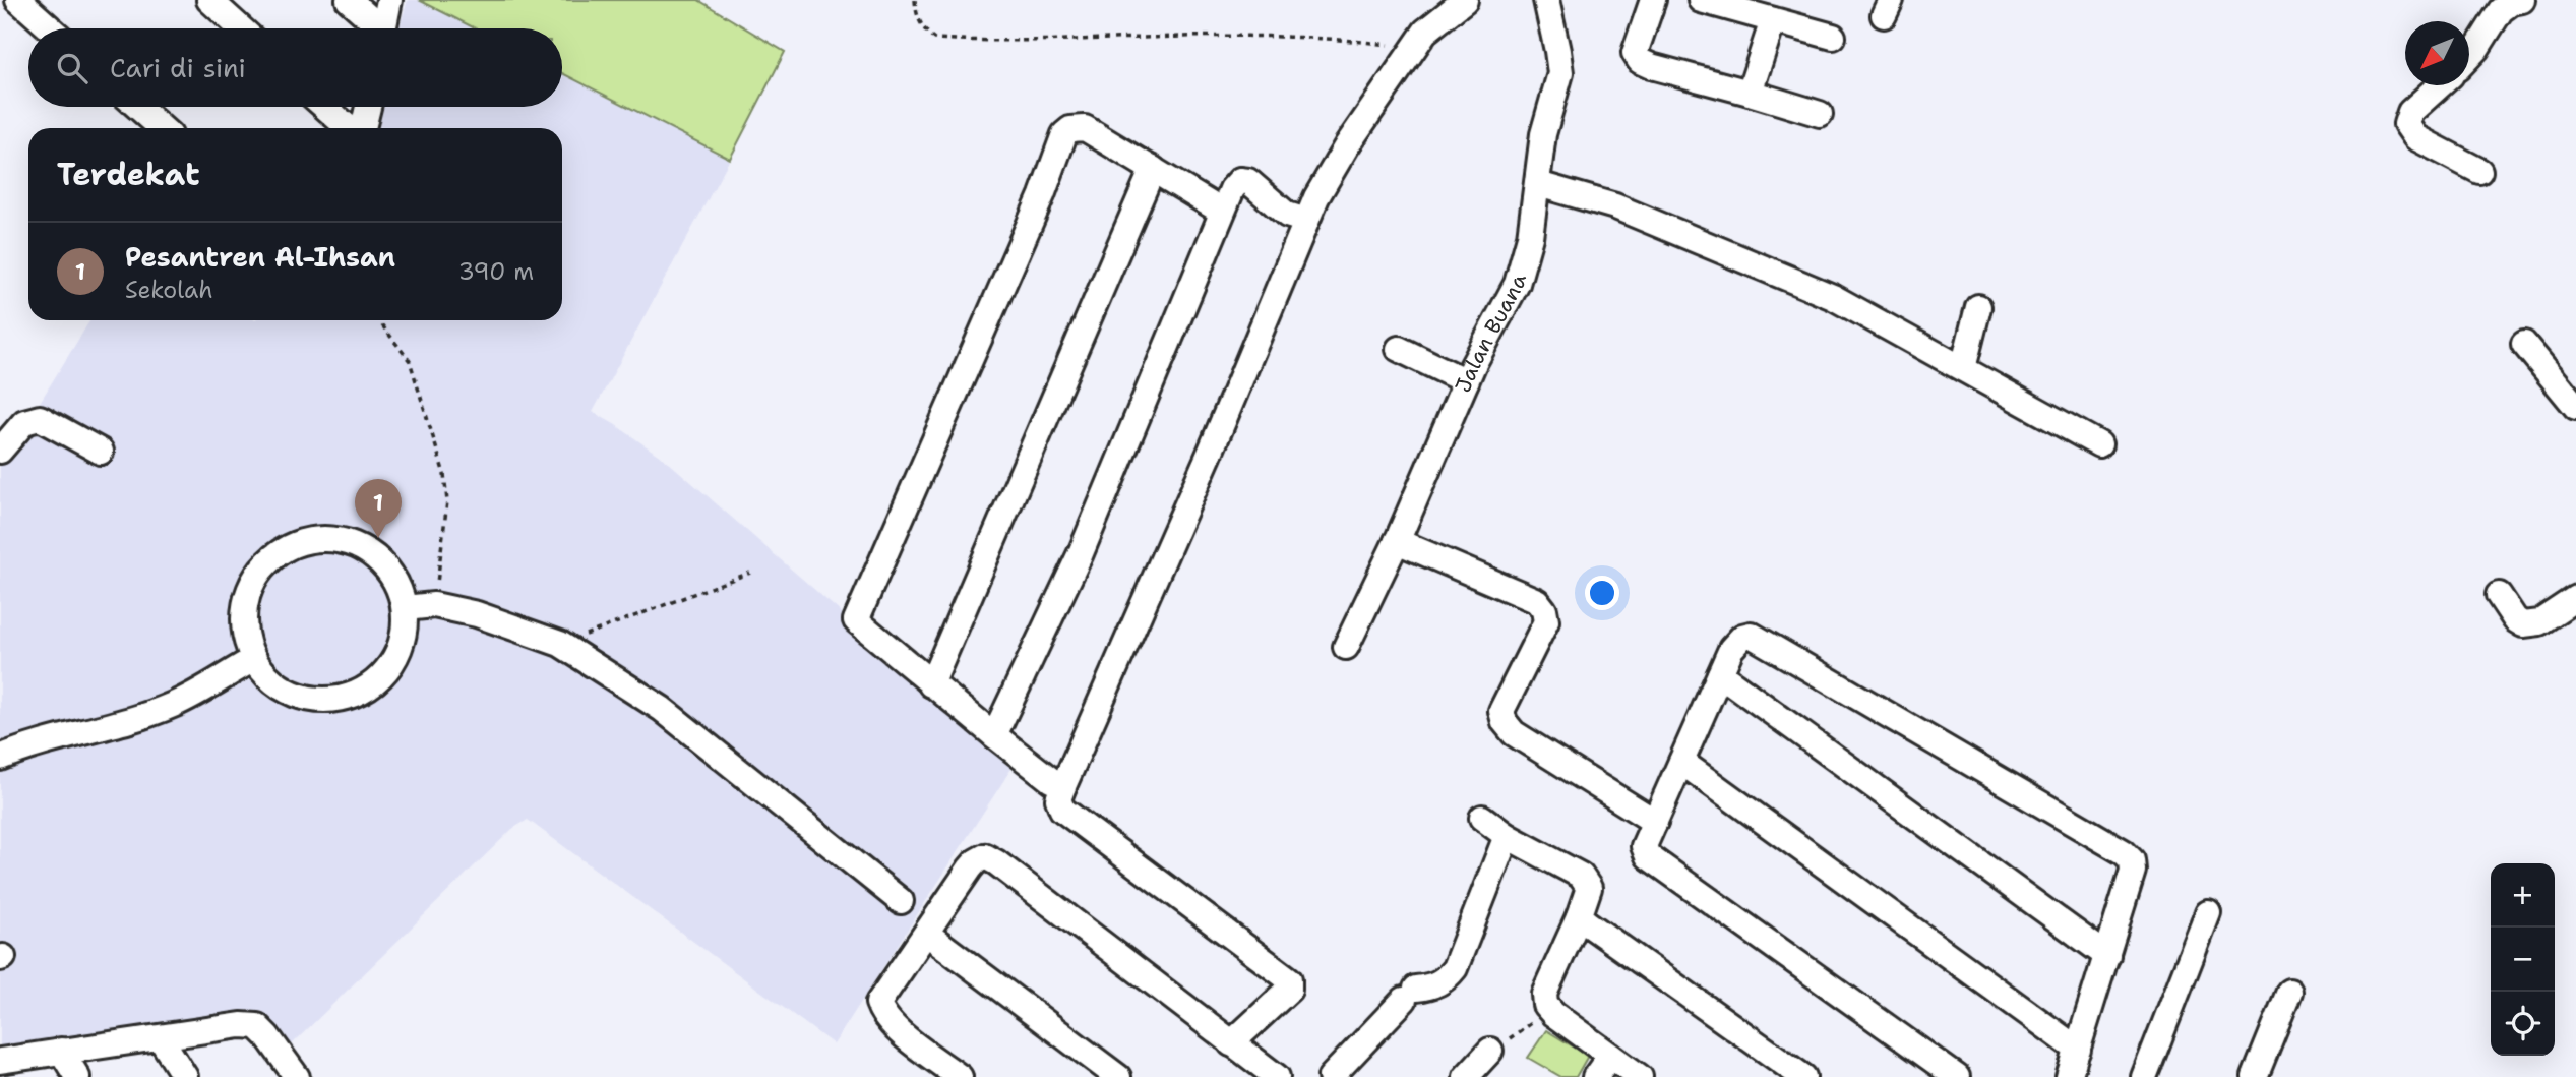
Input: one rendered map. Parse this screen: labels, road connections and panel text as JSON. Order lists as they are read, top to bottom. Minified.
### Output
{"streets":{"street":["Jalan Buana"]},"north":"bottom left","page":{"search":"Cari di sini","heading":"Terdekat","list":[{"mark":"1","name":"Pesantren Al-Ihsan","note":"Sekolah","value":"390 m"}],"pins":"1","map_buttons":["+","−"]}}
